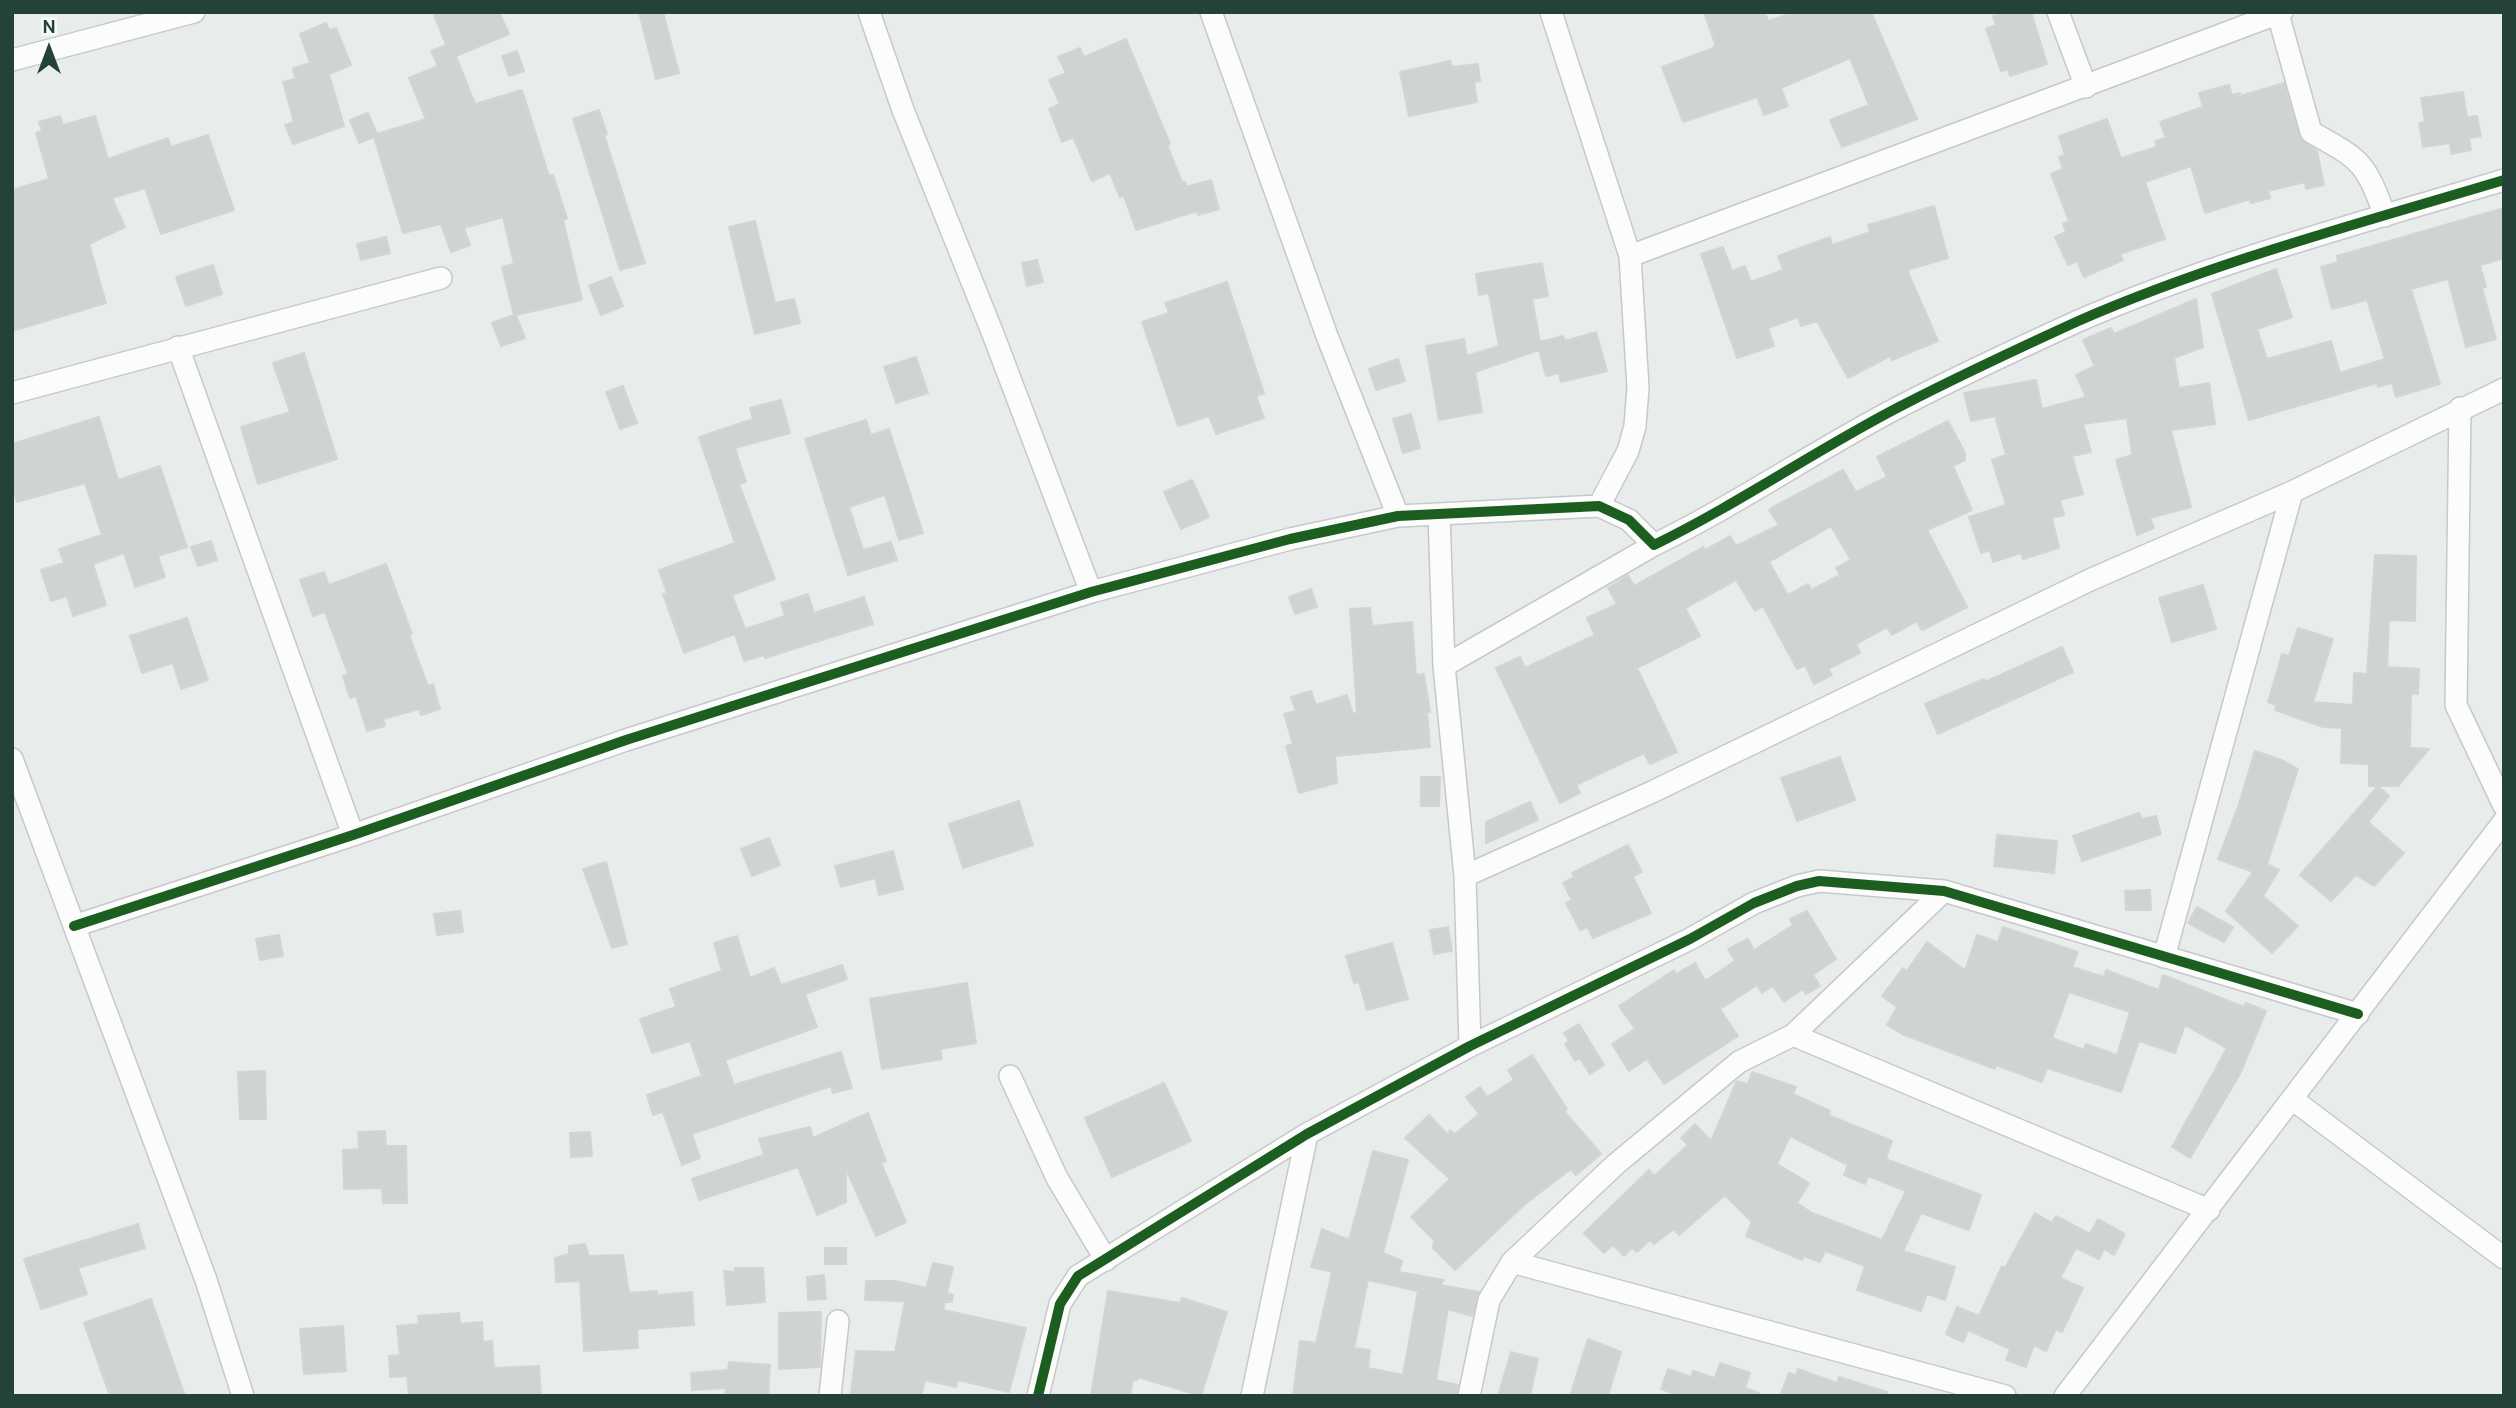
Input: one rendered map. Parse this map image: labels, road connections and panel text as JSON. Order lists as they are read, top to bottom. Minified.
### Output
{"north":"top"}
